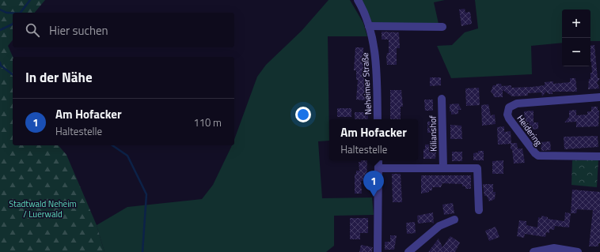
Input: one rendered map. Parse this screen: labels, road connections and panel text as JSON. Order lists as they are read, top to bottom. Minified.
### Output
{"streets":{"street":["Neheimer Straße","Heidering","Kilianshof"]},"parks":["Stadtwald Neheim / Luerwald"],"page":{"map_buttons":["+","−"],"search":"Hier suchen","heading":"In der Nähe","list":[{"mark":"1","name":"Am Hofacker","note":"Haltestelle","value":"110 m"}],"popup":["Am Hofacker","Haltestelle"],"pins":"1"}}
